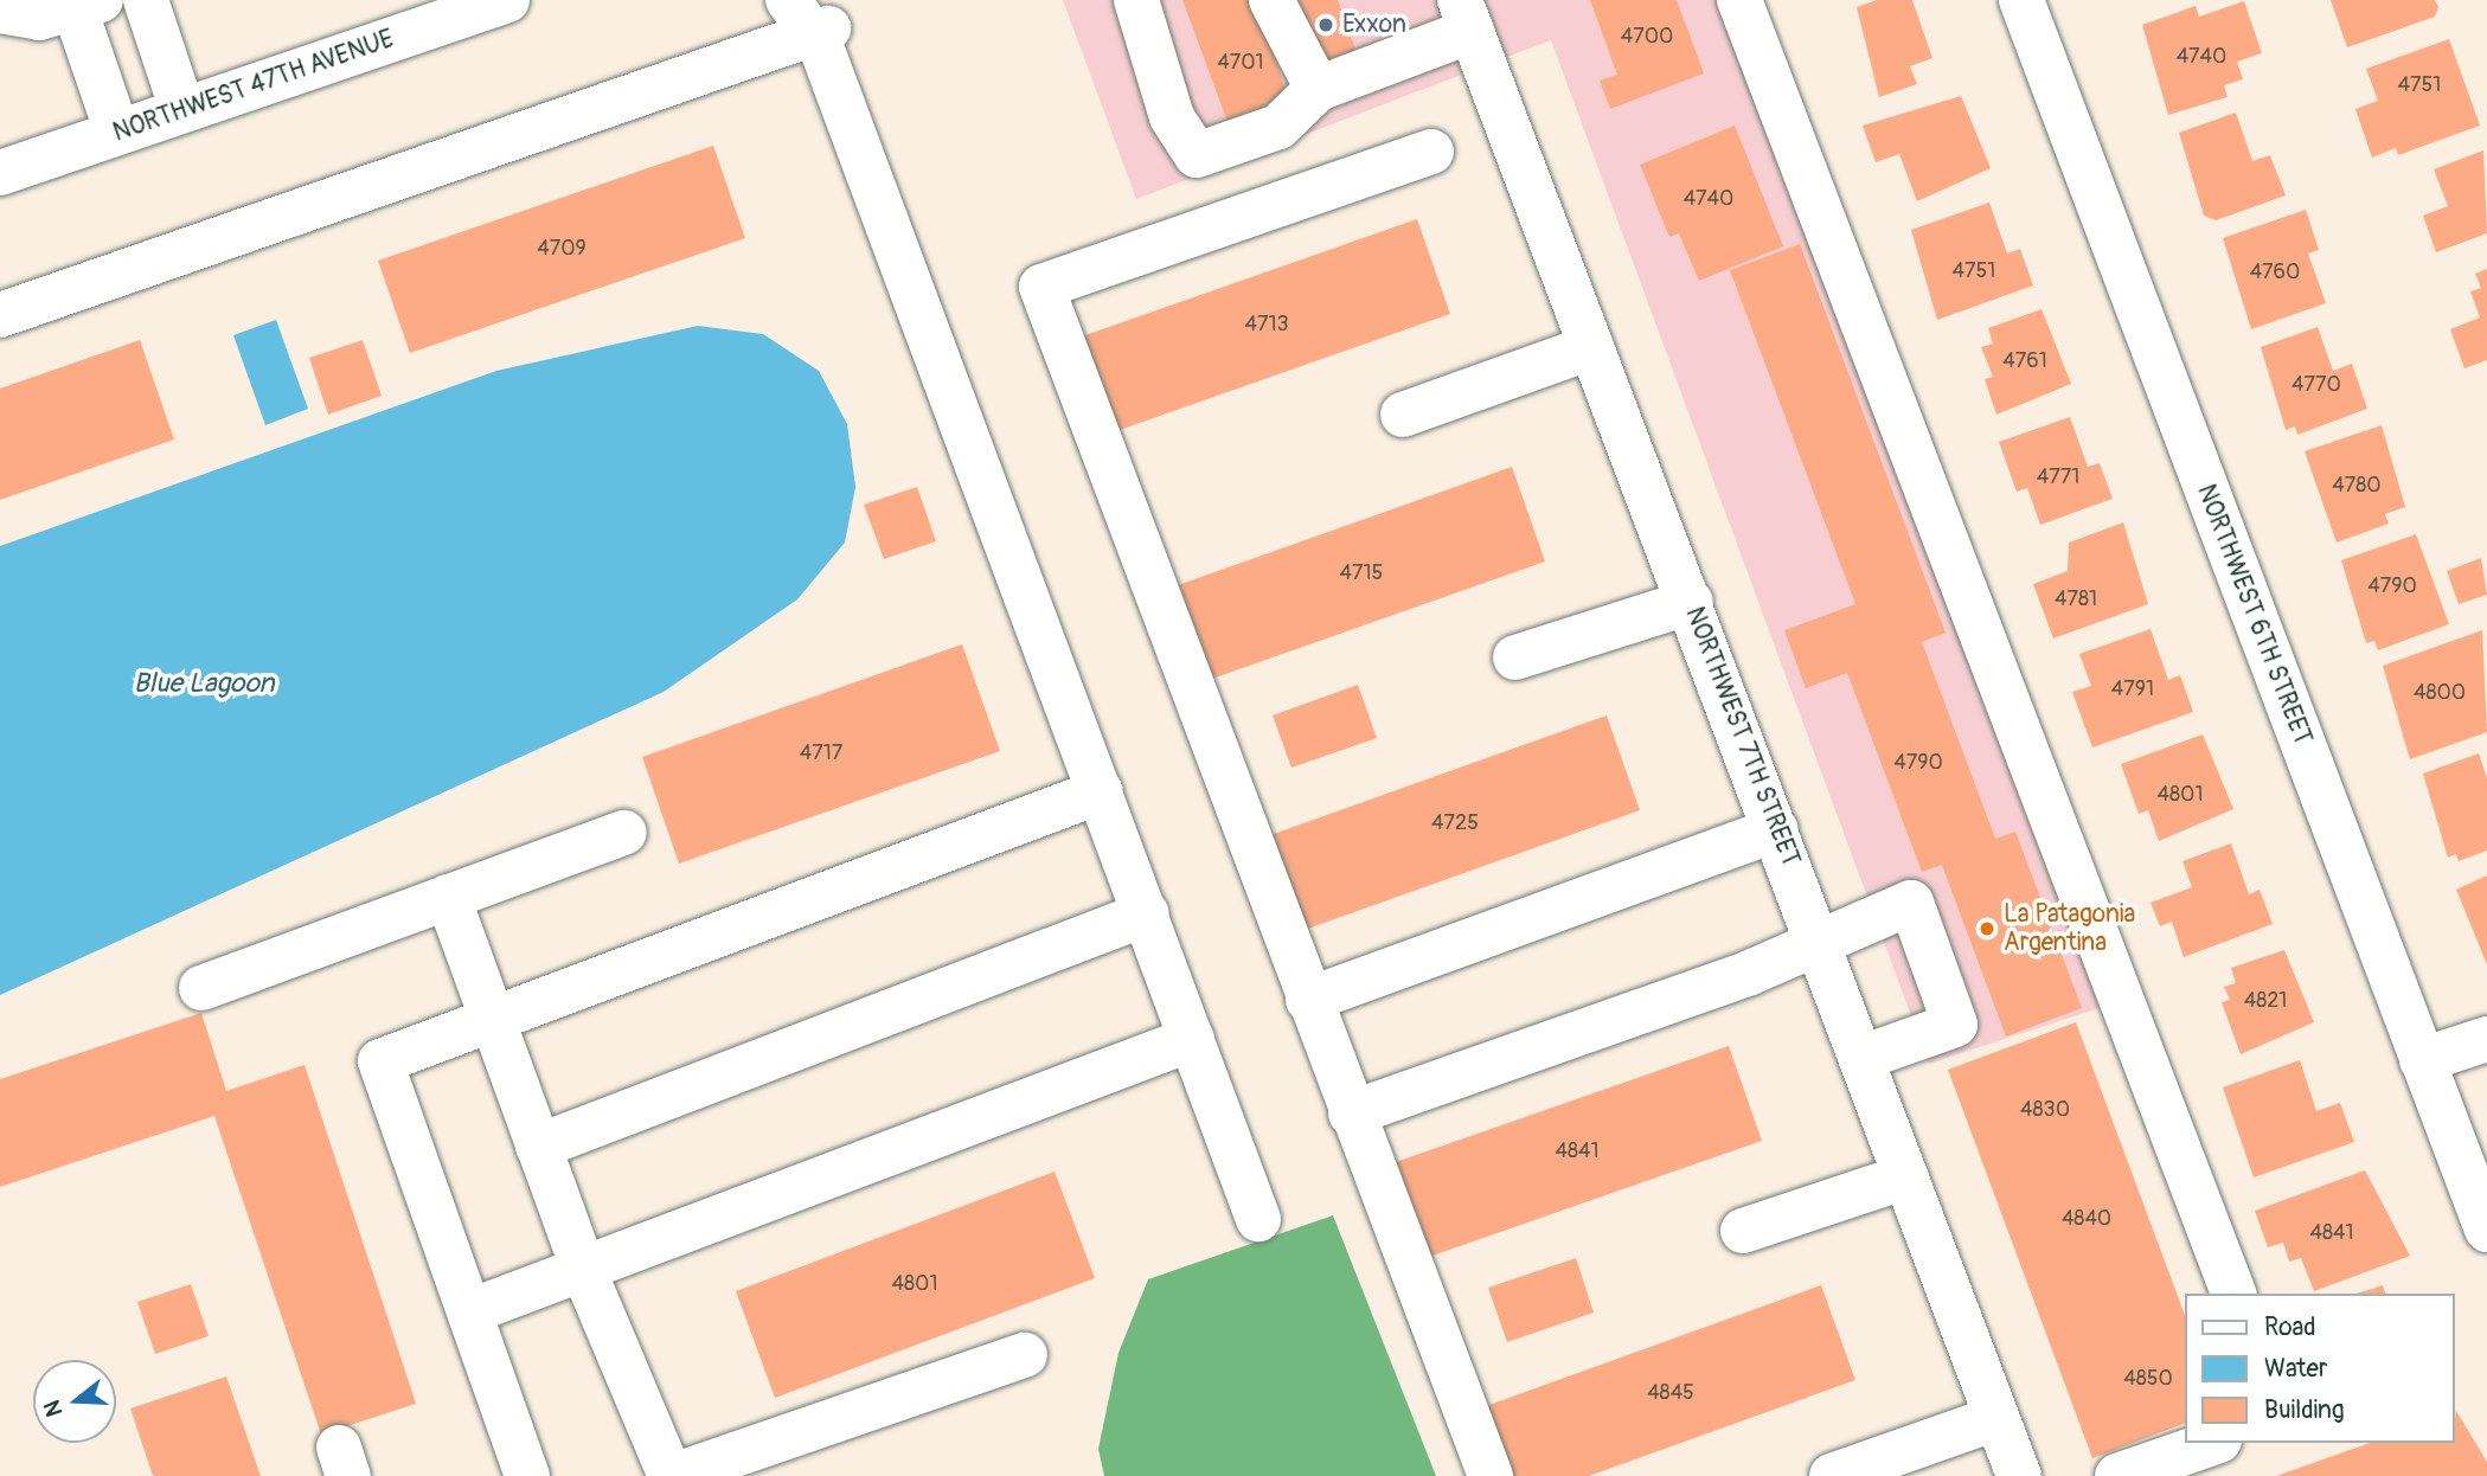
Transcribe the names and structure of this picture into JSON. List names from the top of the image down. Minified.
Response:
{"streets":{"street":["NORTHWEST 47TH AVENUE","NORTHWEST 6TH STREET","NORTHWEST 7TH STREET"]},"water":["Blue Lagoon"],"places":["Exxon","La Patagonia Argentina"],"house_numbers":["4700","4740","4701","4751","4740","4709","4751","4760","4713","4761","4770","4771","4780","4715","4790","4781","4791","4800","4717","4790","4801","4725","4821","4830","4841","4840","4841","4801","4850","4845"],"legend":["Road","Water","Building"],"north":"left"}
